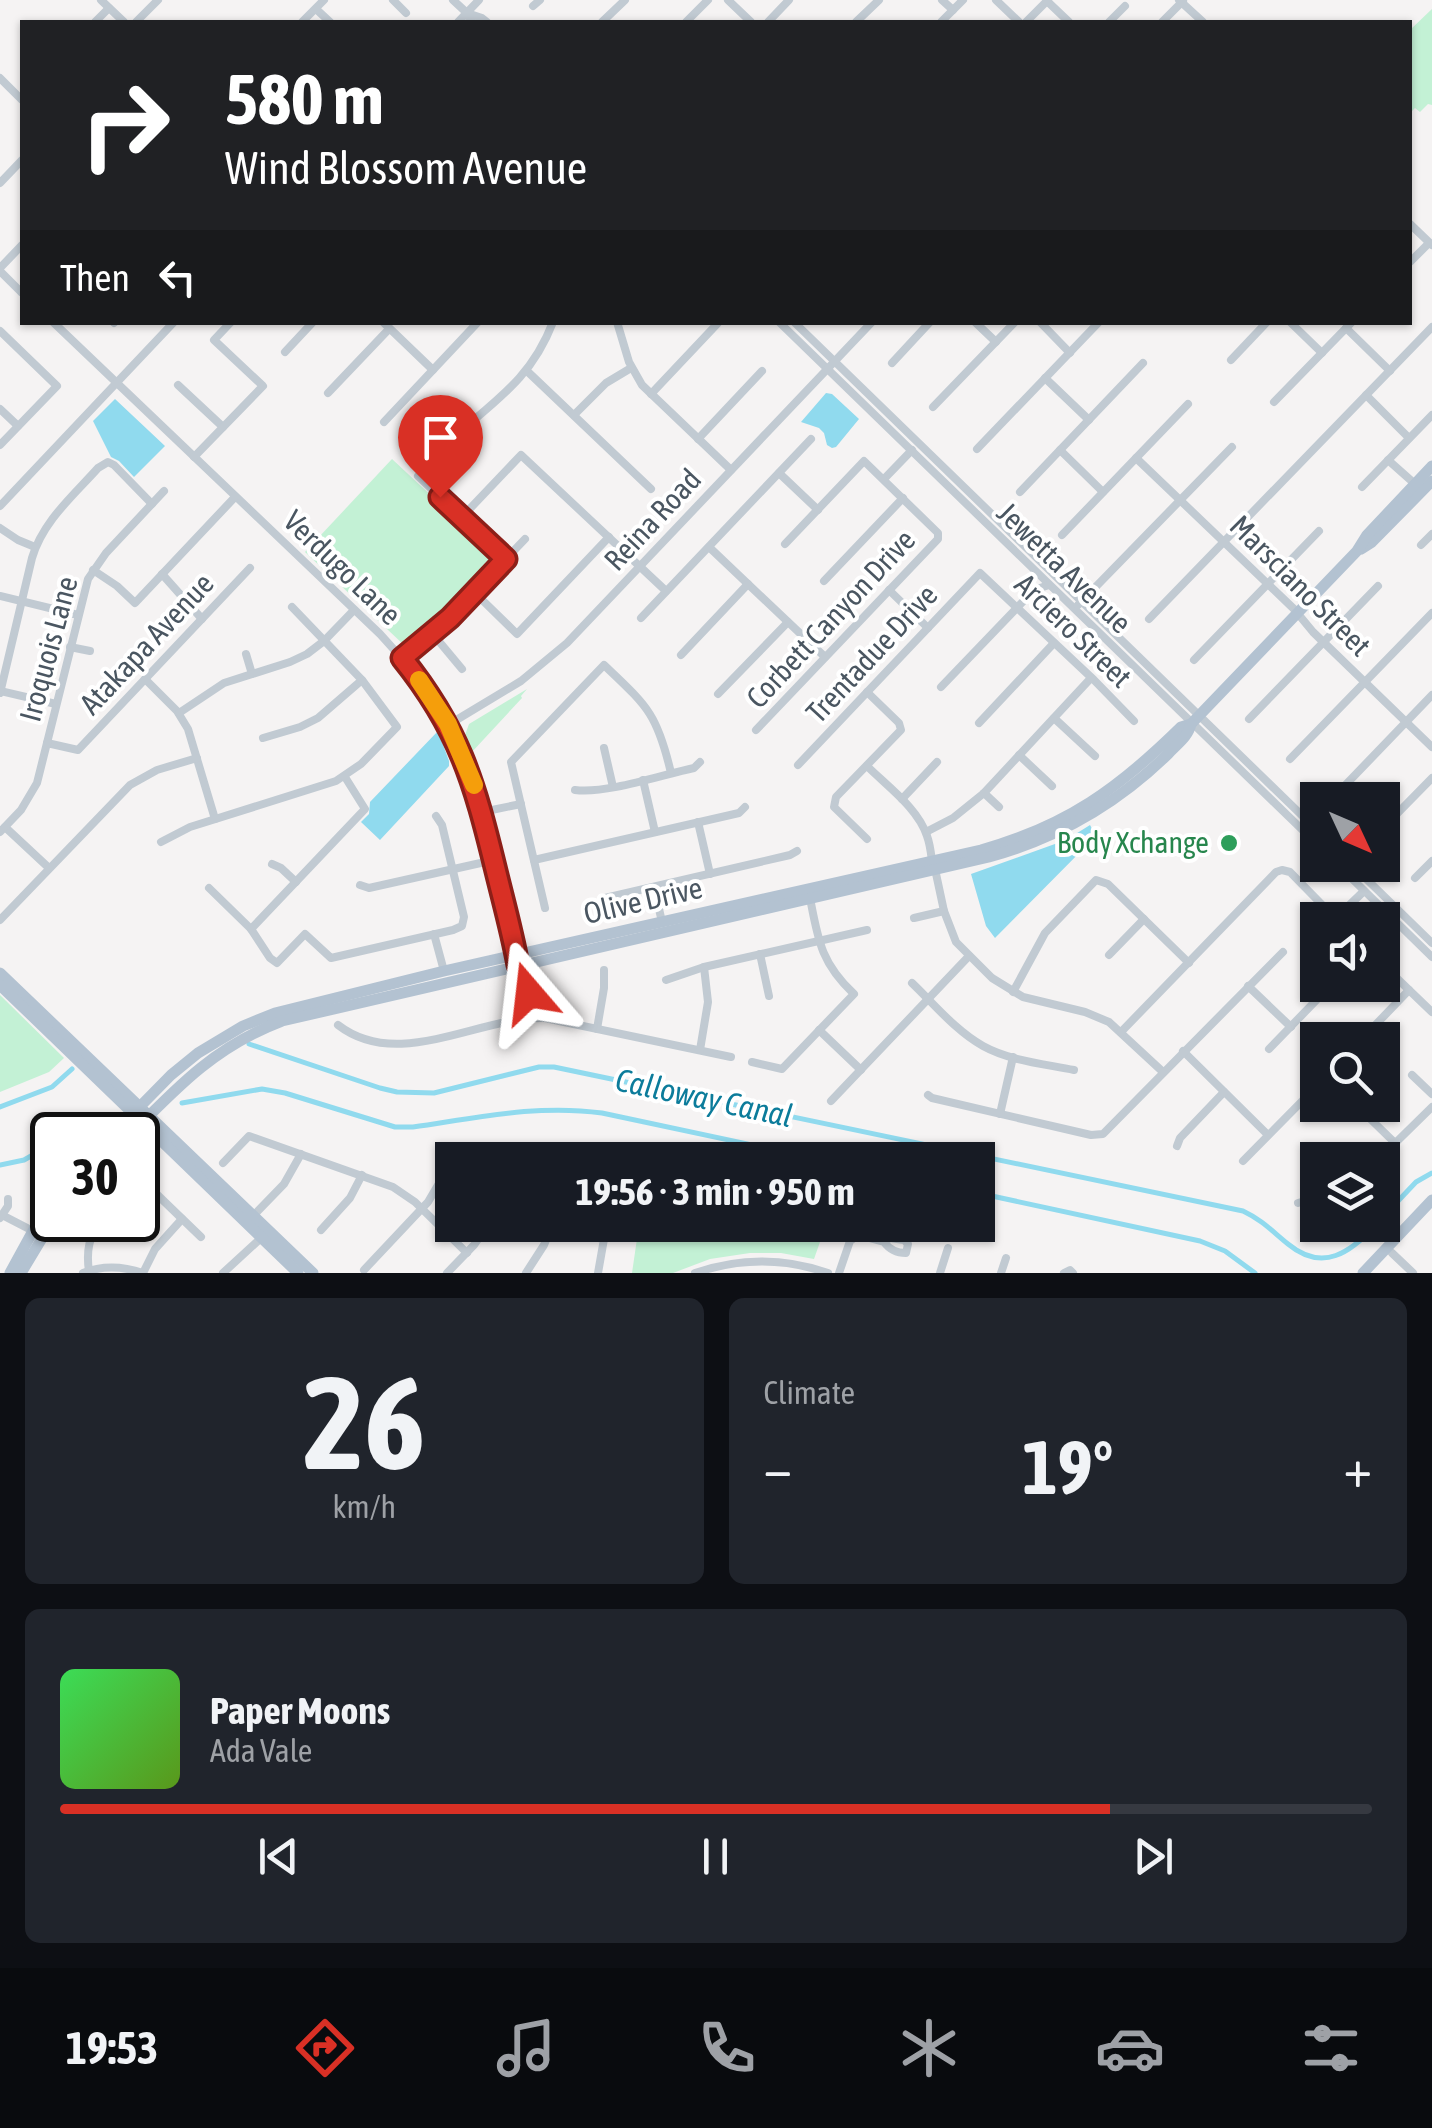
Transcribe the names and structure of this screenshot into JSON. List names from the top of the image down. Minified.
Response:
{"streets":{"main road":["Olive Drive"],"street":["Reina Road","Verdugo Lane","Jewetta Avenue","Marsciano Street","Corbett Canyon Drive","Arciero Street","Atakapa Avenue","Iroquois Lane","Trentadue Drive"]},"crossings":[["Reina Road","Verdugo Lane"],["Reina Road","Jewetta Avenue"],["Verdugo Lane","Olive Drive"],["Jewetta Avenue","Olive Drive"],["Marsciano Street","Olive Drive"],["Arciero Street","Trentadue Drive"],["Atakapa Avenue","Iroquois Lane"]],"water":["Calloway Canal"],"places":["Body Xchange"],"north":"bottom right","page":{"turn":["580 m","Wind Blossom Avenue"],"then":"Then","limit":"30","trip":"19:56 · 3 min · 950 m","tile":[["26","km/h"],"Climate"],"heat":["−","19°","+"],"song":["Paper Moons","Ada Vale"],"tabs":"19:53"}}
